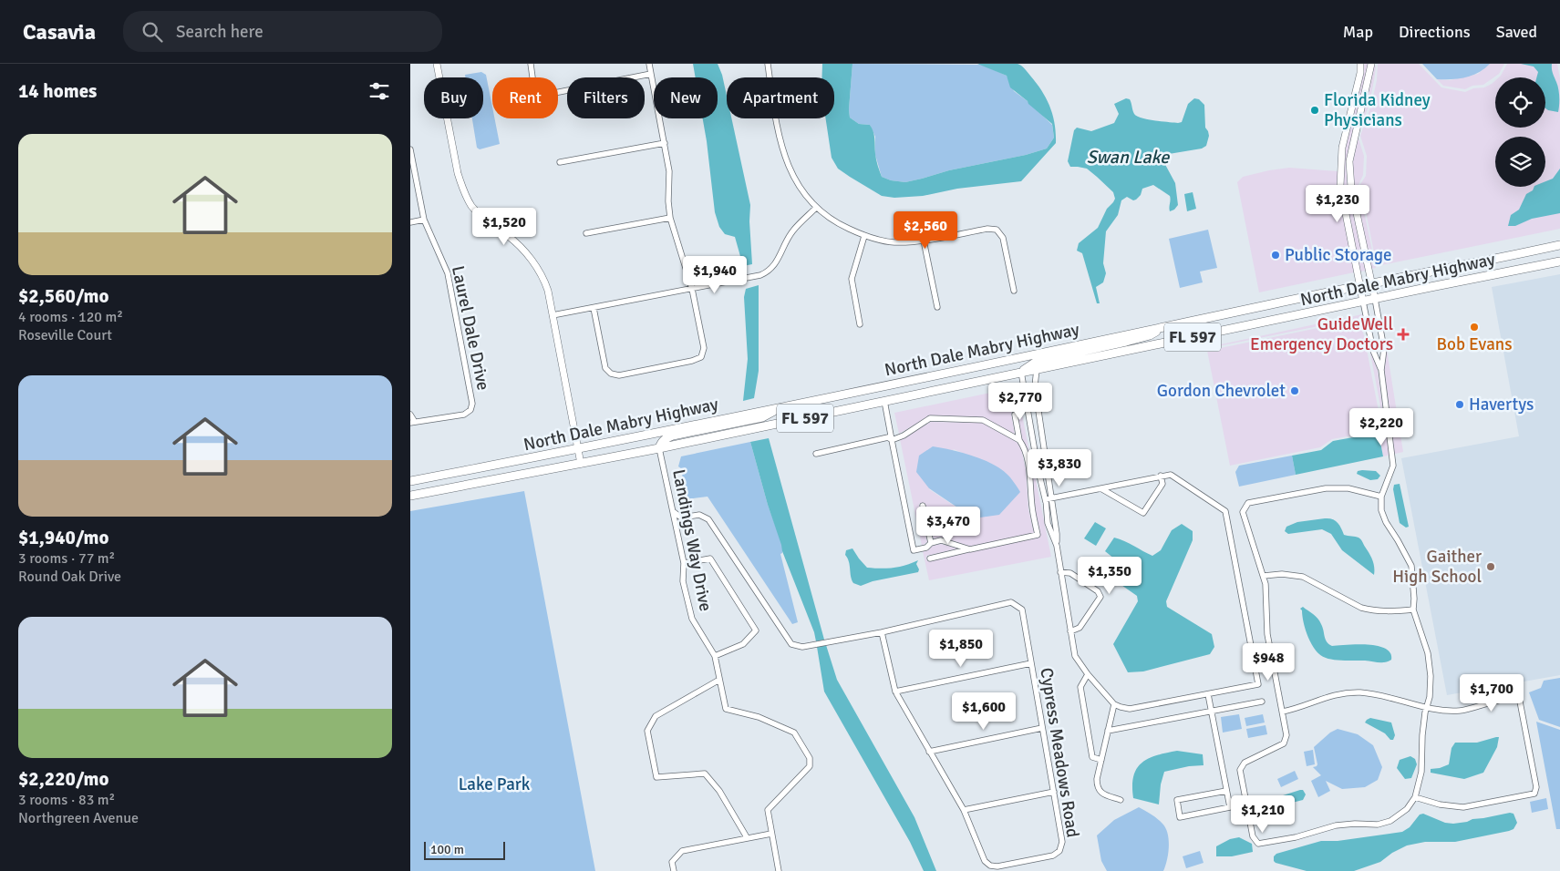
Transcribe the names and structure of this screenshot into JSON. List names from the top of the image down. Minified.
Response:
{"streets":{"main road":["North Dale Mabry Highway","FL 597"],"street":["Laurel Dale Drive","Landings Way Drive","Cypress Meadows Road"]},"crossings":[["North Dale Mabry Highway","Landings Way Drive"],["Landings Way Drive","Cypress Meadows Road"]],"water":["Swan Lake"],"parks":["Lake Park"],"places":{"other":["Florida Kidney Physicians","Public Storage","Bob Evans","Gordon Chevrolet","Havertys","Gaither High School"],"health":["GuideWell Emergency Doctors"]},"scale_bar":"100 m","page":{"header":"Casavia","search":"Search here","nav":["Map","Directions","Saved"],"heading":"14 homes","chip":["Buy","Rent","Filters","New","Apartment"],"list":[{"name":"$2,560/mo","note":"4 rooms · 120 m² · Roseville Court"},{"name":"$1,940/mo","note":"3 rooms · 77 m² · Round Oak Drive"},{"name":"$2,220/mo","note":"3 rooms · 83 m² · Northgreen Avenue"}],"price":["$1,230","$1,520","$2,560","$1,940","$2,770","$2,220","$3,830","$3,470","$1,350","$1,850","$948","$1,700","$1,600","$1,210"],"scale":"100 m"}}
